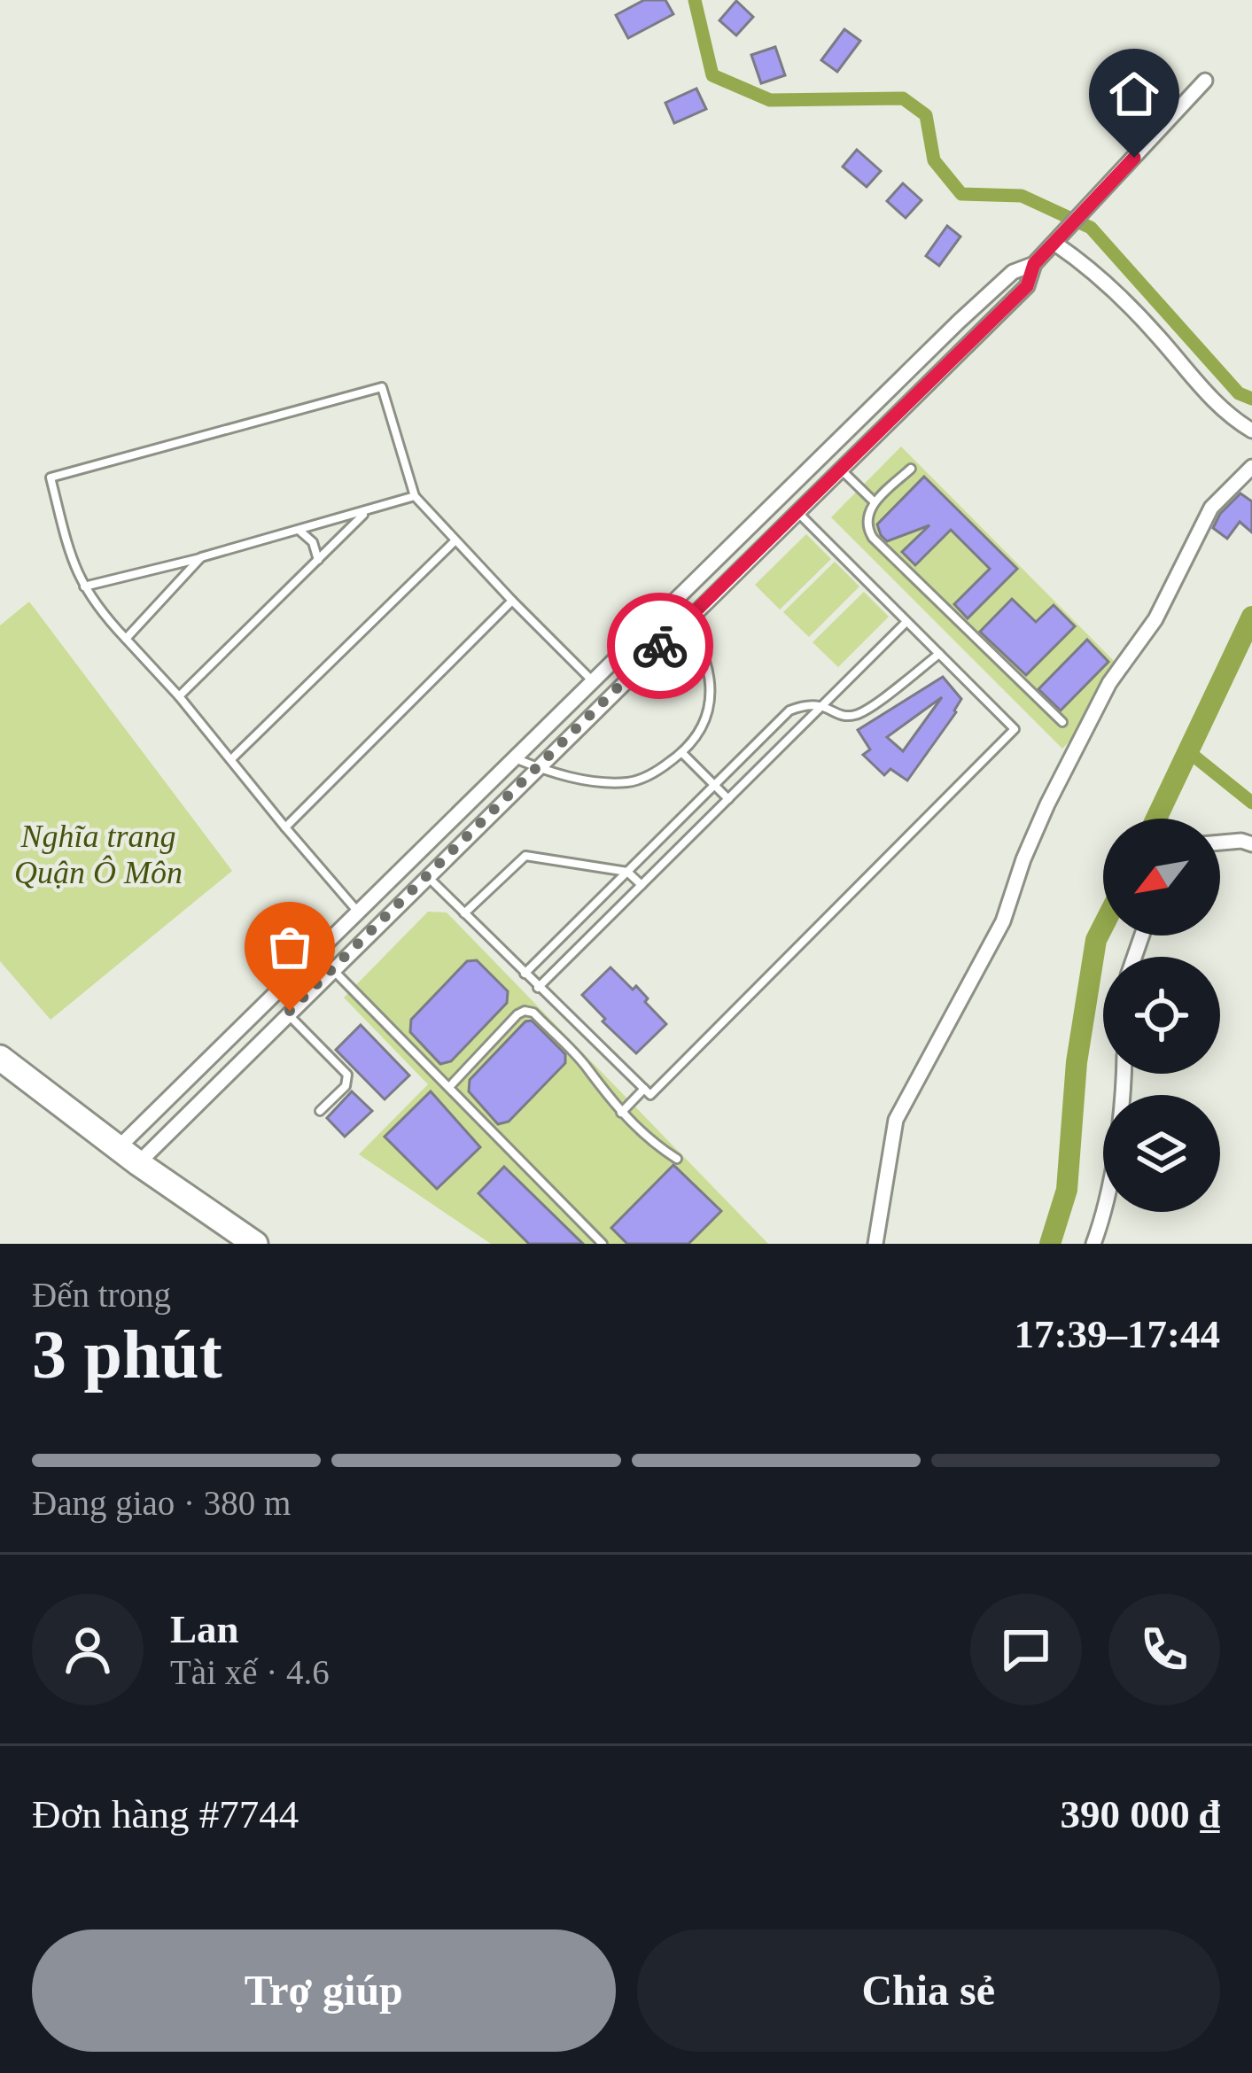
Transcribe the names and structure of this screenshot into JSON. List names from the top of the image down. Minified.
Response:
{"parks":["Nghĩa trang Quận Ô Môn"],"north":"bottom left","page":{"heading":["3 phút","Đến trong","17:39–17:44"],"panel":["Lan","Tài xế · 4.6","Đơn hàng #7744","390 000 ₫"],"bar":"Đang giao · 380 m","buttons":["Trợ giúp","Chia sẻ"]}}
